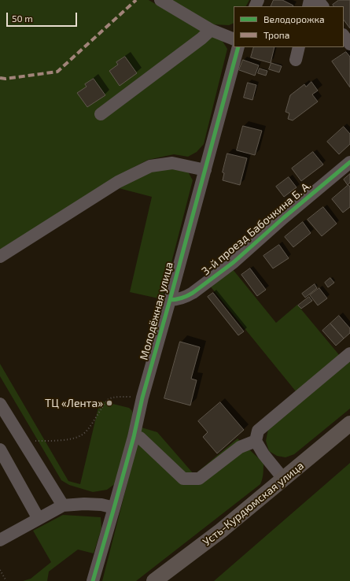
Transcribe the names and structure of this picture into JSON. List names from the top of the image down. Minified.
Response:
{"streets":{"main road":["Усть-Курдюмская улица"],"street":["3-й проезд Бабочкина Б. А.","Молодёжная улица"]},"crossings":[["3-й проезд Бабочкина Б. А.","Молодёжная улица"]],"places":["ТЦ «Лента»"],"legend":["Велодорожка","Тропа"],"scale_bar":"50 m"}
